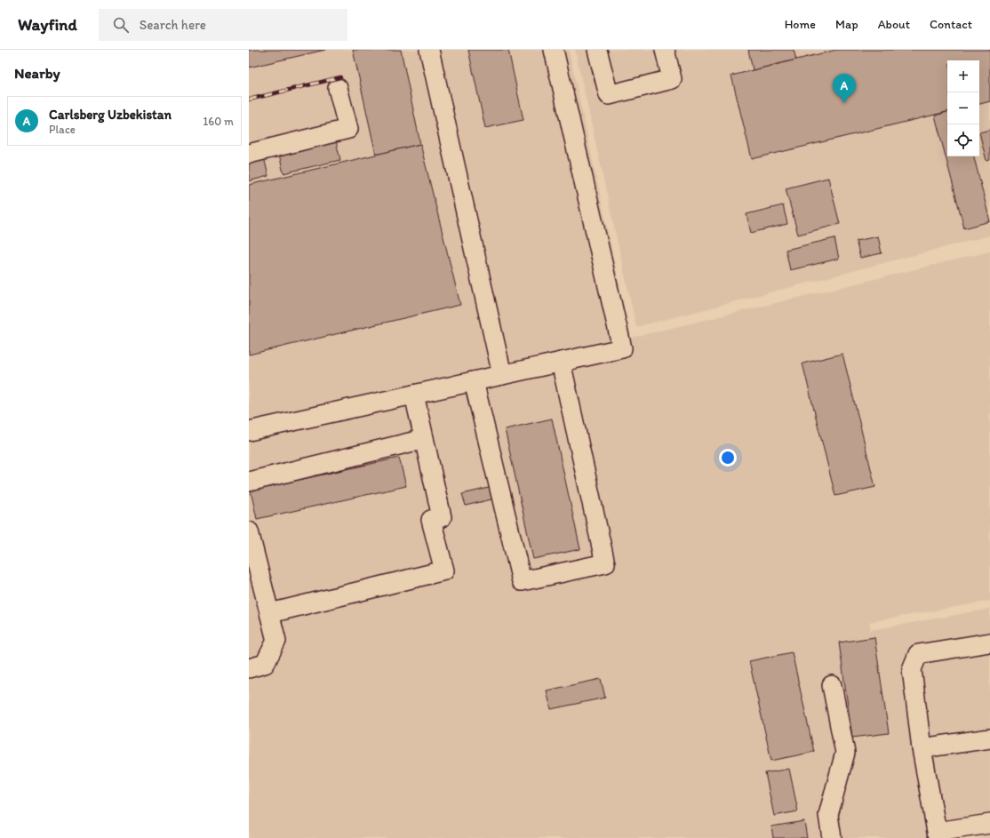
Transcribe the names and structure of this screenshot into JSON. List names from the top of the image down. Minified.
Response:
{"page":{"header":"Wayfind","search":"Search here","nav":["Home","Map","About","Contact"],"heading":"Nearby","map_buttons":["+","−"],"pins":"A","list":[{"mark":"A","name":"Carlsberg Uzbekistan","note":"Place","value":"160 m"}]}}
